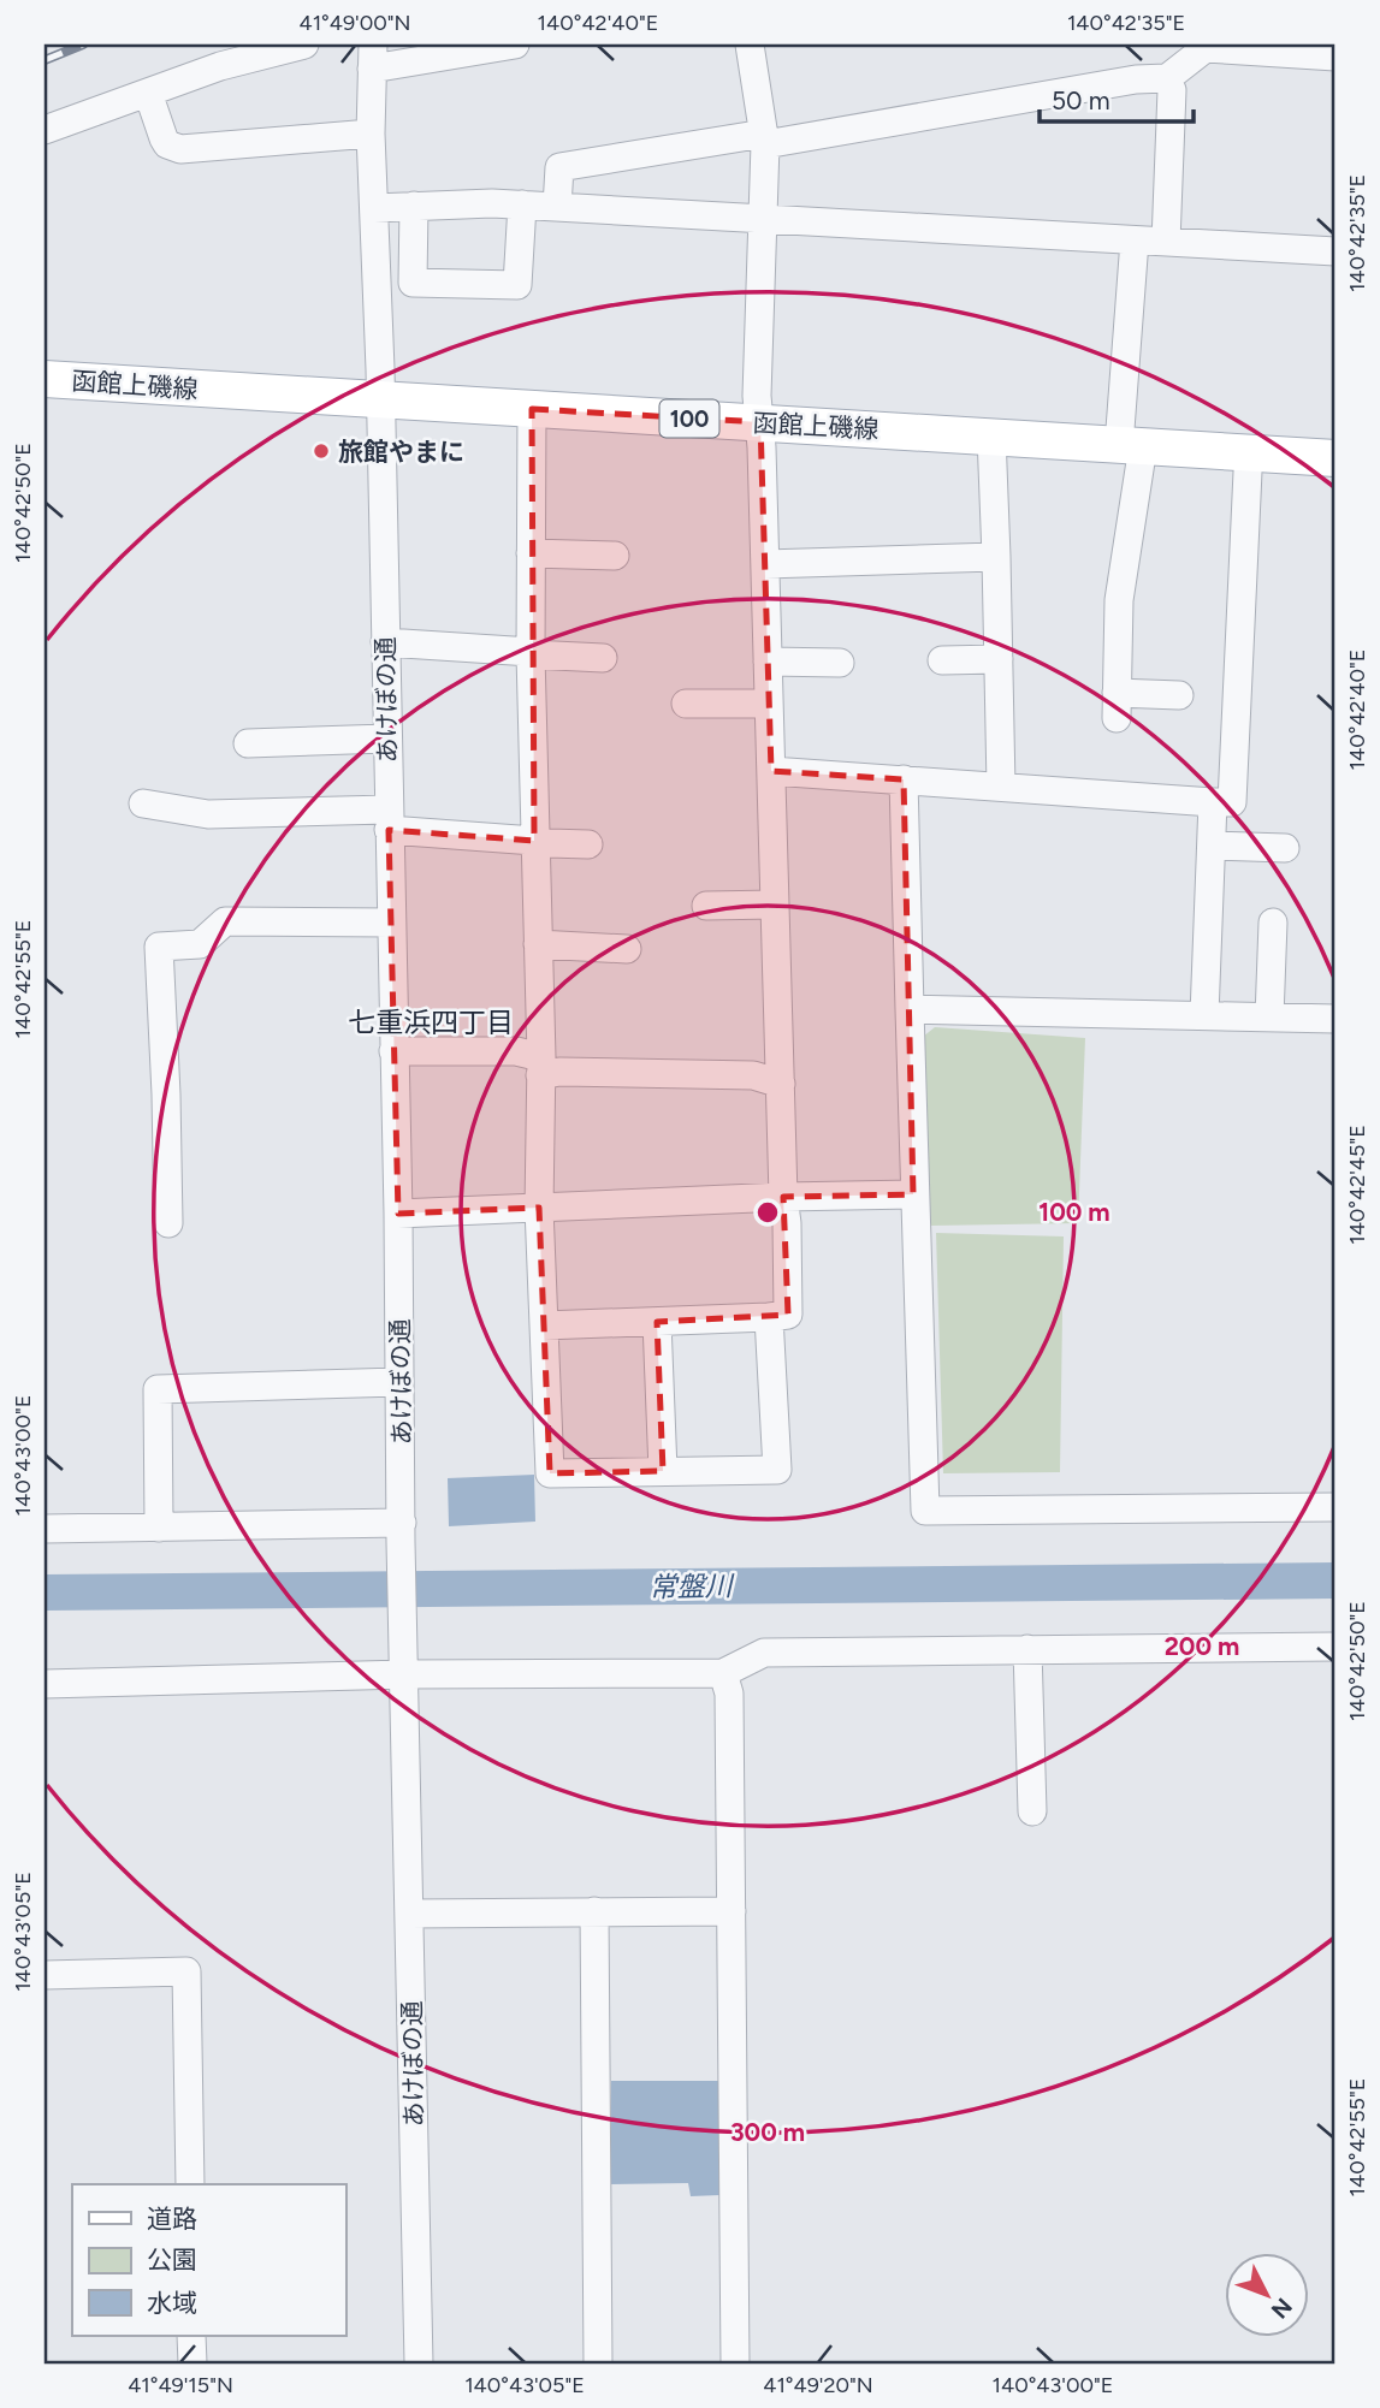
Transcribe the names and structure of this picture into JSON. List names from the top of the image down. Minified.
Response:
{"streets":{"main road":["函館上磯線","100"],"street":["あけぼの通"]},"crossings":[["函館上磯線","あけぼの通"]],"districts":["七重浜四丁目"],"water":["常盤川"],"places":["旅館やまに"],"legend":["道路","公園","水域"],"scale_bar":"50 m","north":"bottom right","coordinates":["41°49'00\"N","140°42'40\"E","140°42'35\"E","140°42'50\"E","140°42'55\"E","140°42'45\"E","140°43'00\"E","140°43'05\"E","41°49'15\"N","41°49'20\"N"],"rings":["100 m","200 m","300 m"]}
